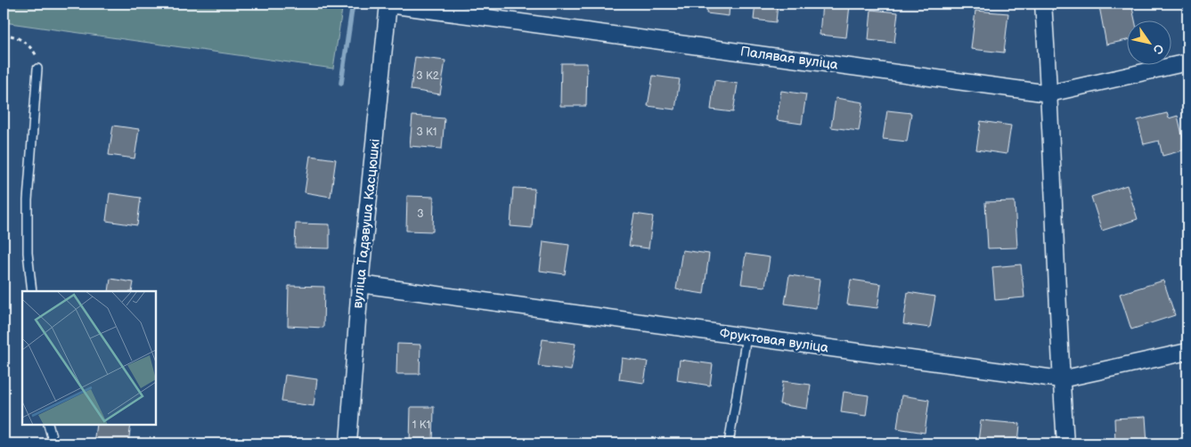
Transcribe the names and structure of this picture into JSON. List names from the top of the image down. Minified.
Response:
{"streets":{"street":["Палявая вуліца","вуліца Тадэвуша Касцюшкі","Фруктовая вуліца"]},"crossings":[["Палявая вуліца","вуліца Тадэвуша Касцюшкі"],["вуліца Тадэвуша Касцюшкі","Фруктовая вуліца"]],"house_numbers":["3 К2","3 К1","3","1 К1"],"north":"bottom right"}
